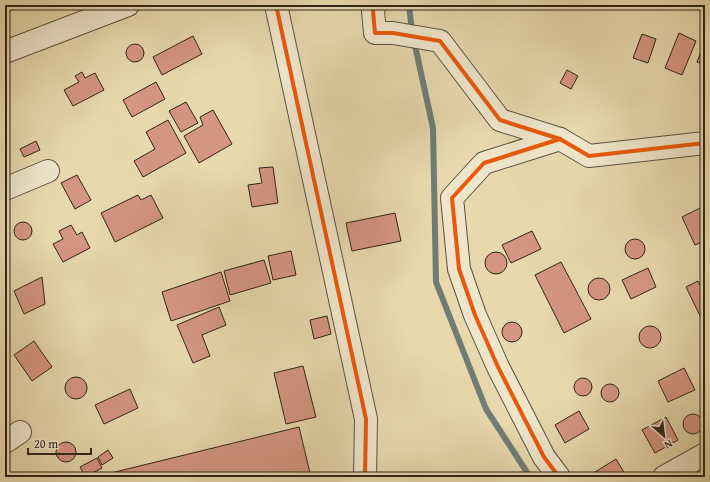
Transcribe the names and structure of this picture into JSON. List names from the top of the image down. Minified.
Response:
{"scale_bar":"20 m","north":"bottom right"}
